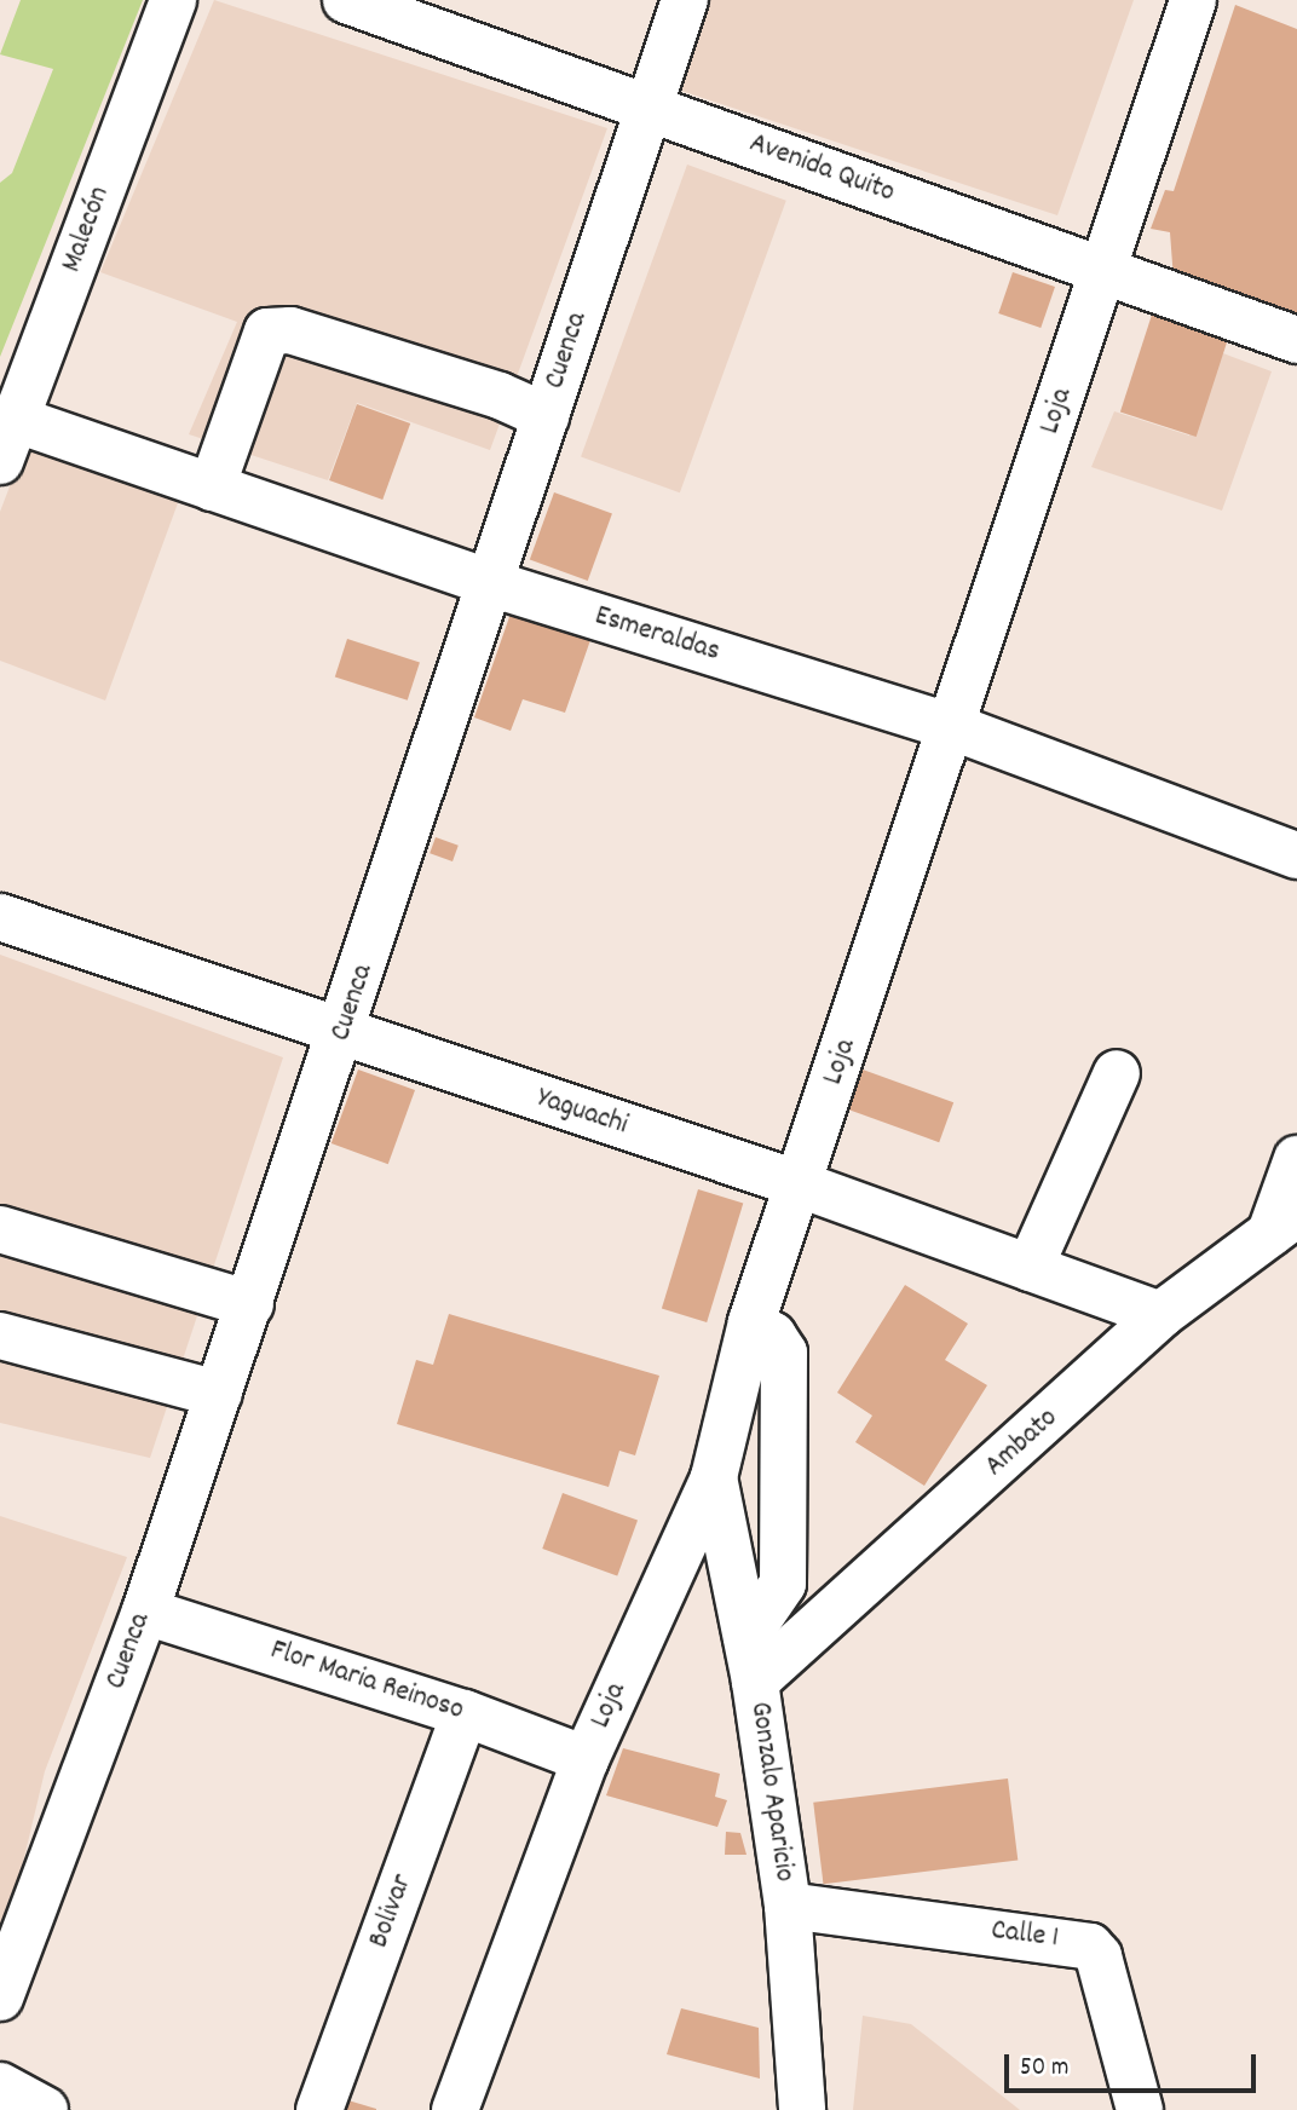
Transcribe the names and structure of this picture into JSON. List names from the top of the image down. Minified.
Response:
{"streets":{"street":["Avenida Quito","Malecón","Cuenca","Loja","Esmeraldas","Yaguachi","Ambato","Flor Maria Reinoso","Gonzalo Aparicio","Bolivar","Calle 1"]},"crossings":[["Avenida Quito","Cuenca"],["Avenida Quito","Loja"],["Malecón","Esmeraldas"],["Cuenca","Esmeraldas"],["Cuenca","Yaguachi"],["Cuenca","Flor Maria Reinoso"],["Loja","Esmeraldas"],["Loja","Yaguachi"],["Loja","Flor Maria Reinoso"],["Loja","Gonzalo Aparicio"],["Yaguachi","Ambato"],["Ambato","Gonzalo Aparicio"],["Flor Maria Reinoso","Bolivar"],["Gonzalo Aparicio","Calle 1"]],"scale_bar":"50 m"}
